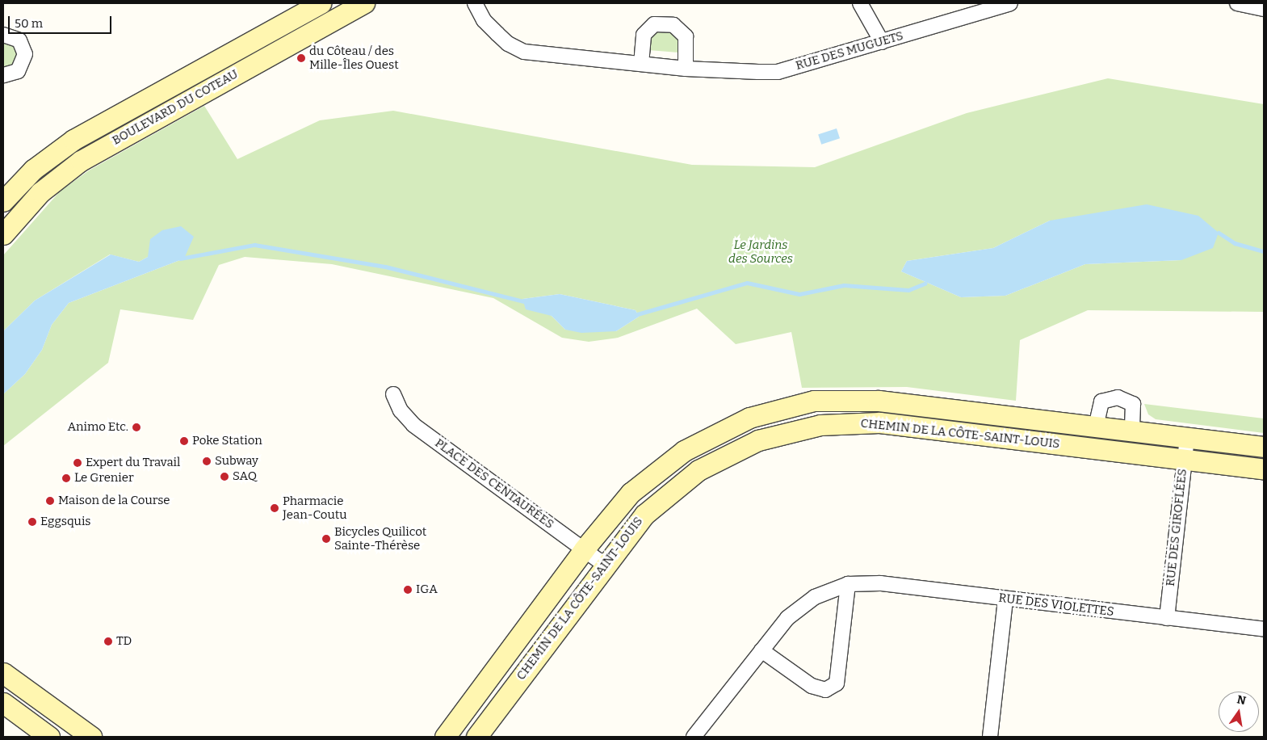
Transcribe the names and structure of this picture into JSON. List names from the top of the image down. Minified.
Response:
{"streets":{"street":["RUE DES MUGUETS","BOULEVARD DU COTEAU","CHEMIN DE LA CÔTE-SAINT-LOUIS","PLACE DES CENTAURÉES","RUE DES GIROFLÉES","RUE DES VIOLETTES"]},"crossings":[["CHEMIN DE LA CÔTE-SAINT-LOUIS","PLACE DES CENTAURÉES"],["CHEMIN DE LA CÔTE-SAINT-LOUIS","RUE DES GIROFLÉES"],["RUE DES GIROFLÉES","RUE DES VIOLETTES"]],"parks":["Le Jardins des Sources"],"places":["du Côteau / des Mille-Îles Ouest","Animo Etc.","Poke Station","Subway","Expert du Travail","SAQ","Le Grenier","Maison de la Course","Pharmacie Jean-Coutu","Eggsquis","Bicycles Quilicot Sainte-Thérèse","IGA","TD"],"scale_bar":"50 m","north":"top"}
